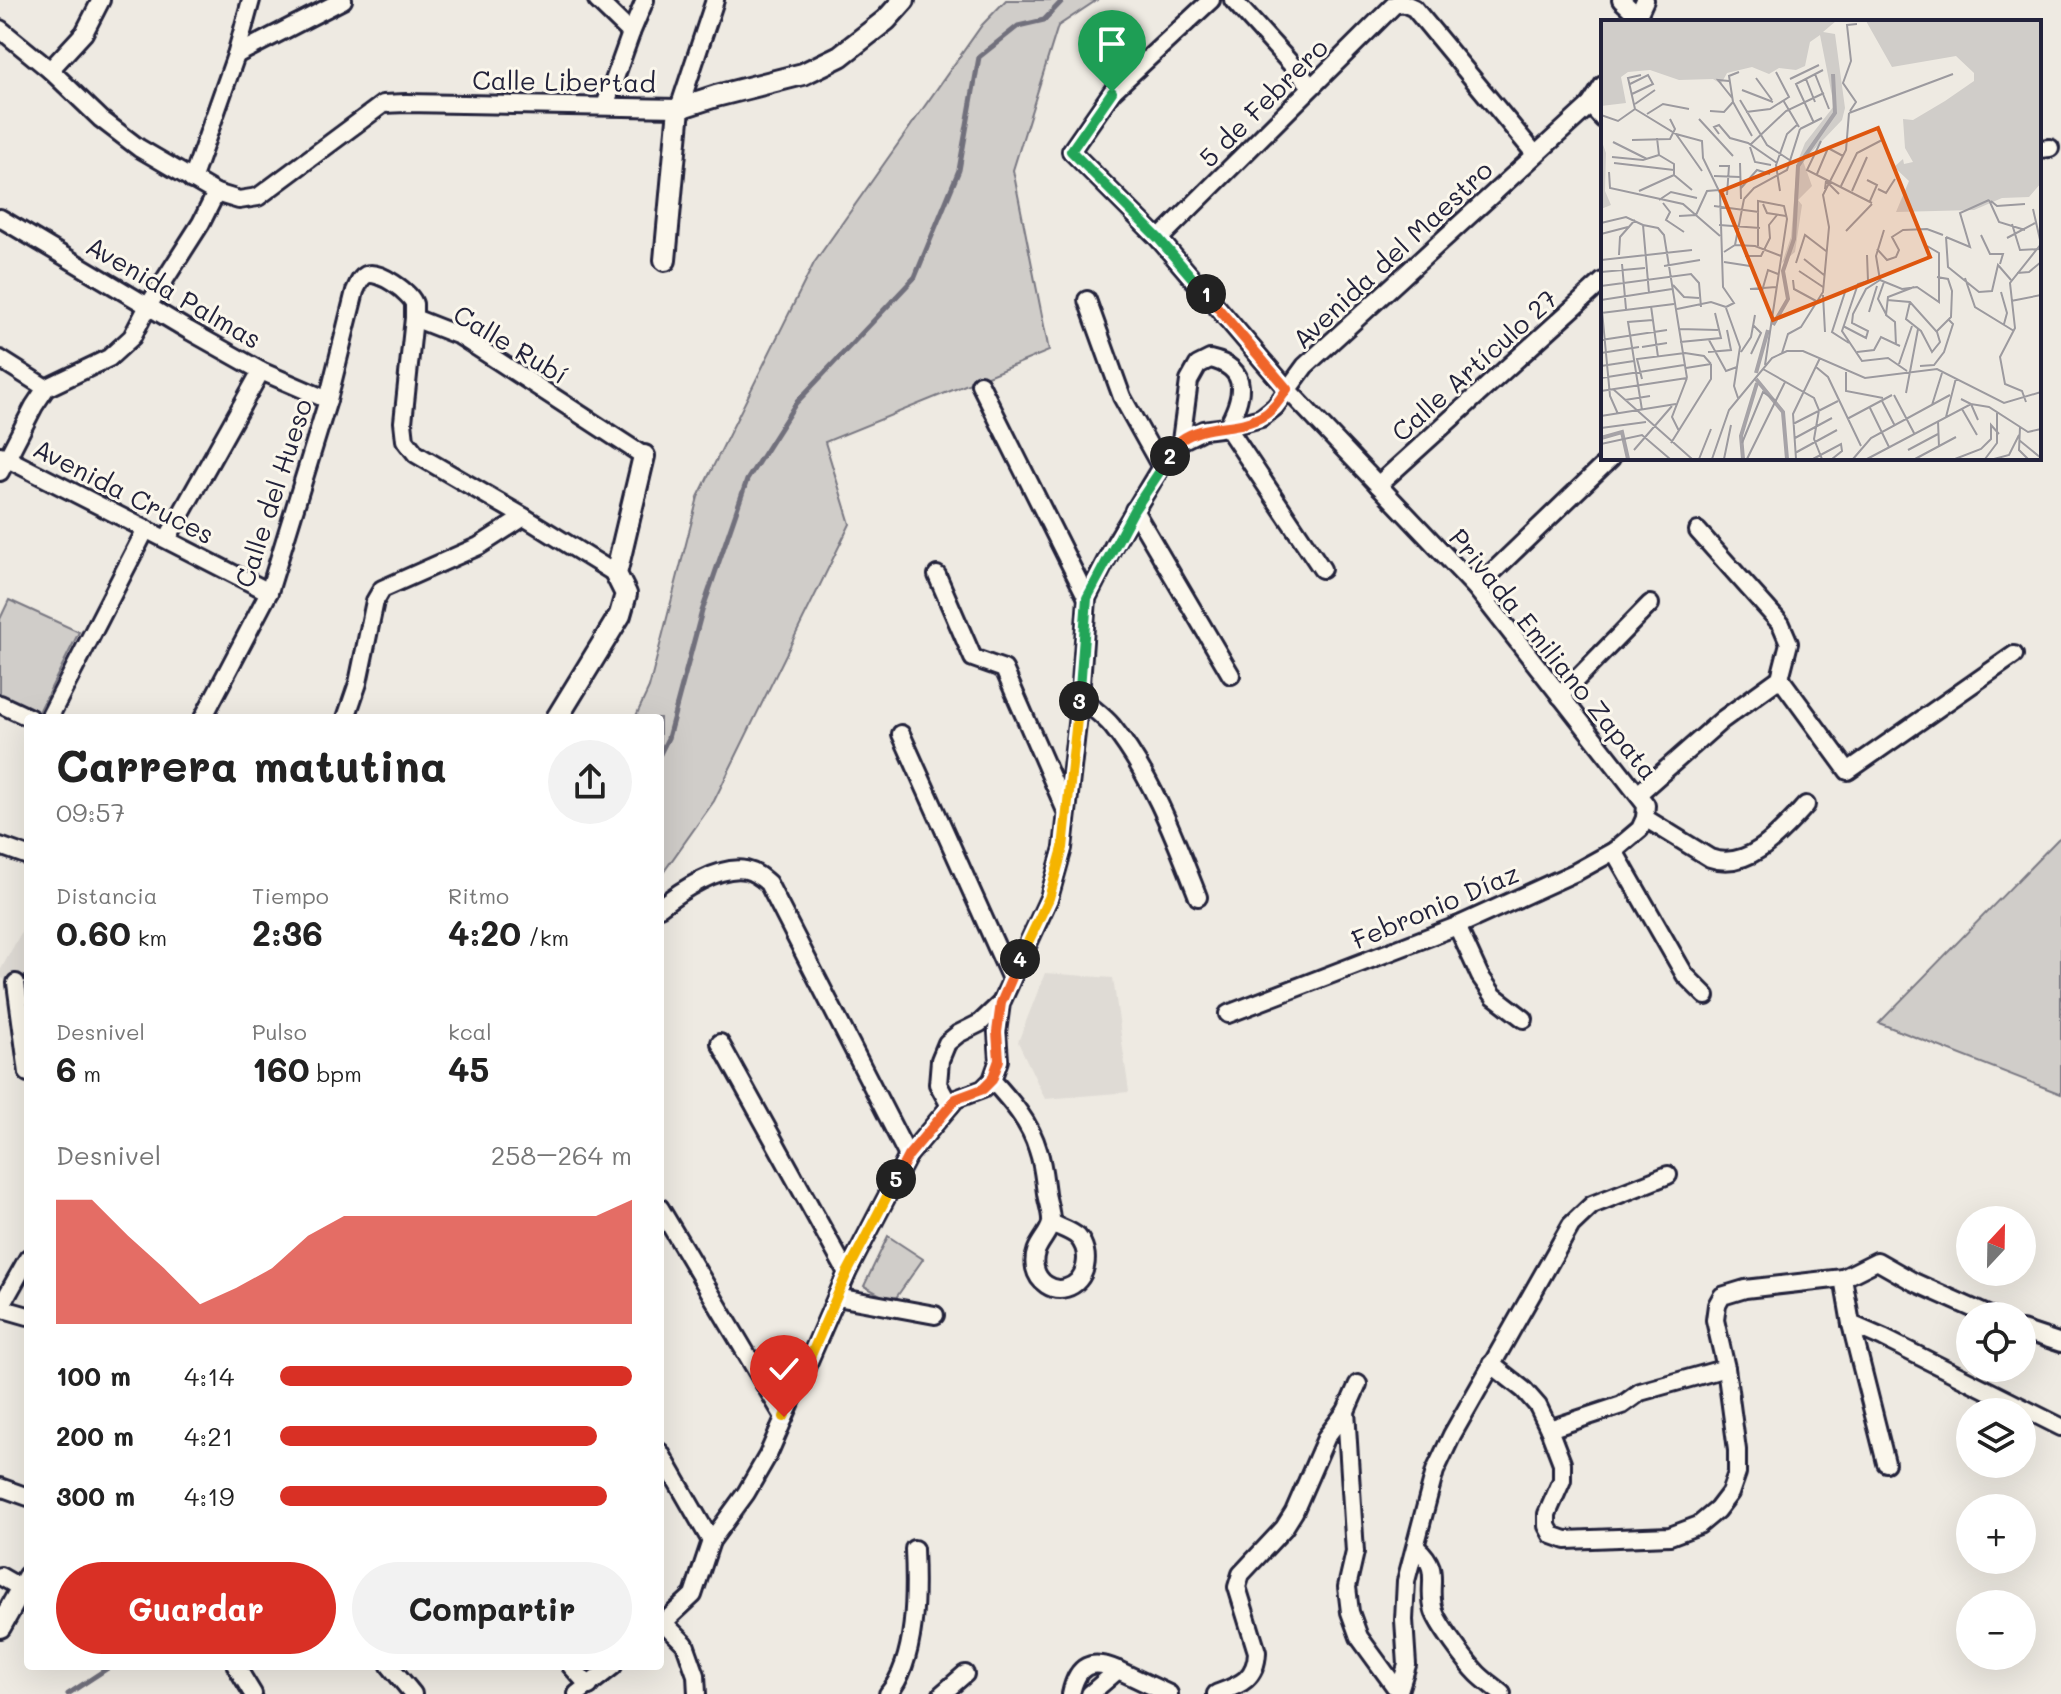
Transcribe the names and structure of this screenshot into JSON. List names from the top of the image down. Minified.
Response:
{"streets":{"street":["Calle Libertad","5 de Febrero","Avenida del Maestro","Avenida Palmas","Calle Rubí","Calle Artículo 27","Avenida Cruces","Calle del Hueso","Privada Emiliano Zapata","Febronio Díaz"]},"crossings":[["5 de Febrero","Avenida del Maestro"],["5 de Febrero","Privada Emiliano Zapata"],["Avenida del Maestro","Privada Emiliano Zapata"],["Avenida Palmas","Calle del Hueso"],["Calle Rubí","Calle del Hueso"],["Calle Artículo 27","Privada Emiliano Zapata"],["Avenida Cruces","Calle del Hueso"],["Privada Emiliano Zapata","Febronio Díaz"]],"north":"top","page":{"pins":["1","2","3","4","5"],"heading":["Carrera matutina","09:57"],"stats":[["Distancia","0.60 km"],["Tiempo","2:36"],["Ritmo","4:20 /km"],["Desnivel","6 m"],["Pulso","160 bpm"],["kcal","45"]],"chart":["Desnivel","258–264 m"],"map_buttons":["+","−"],"list":[{"name":"100 m","note":"4:14"},{"name":"200 m","note":"4:21"},{"name":"300 m","note":"4:19"}],"buttons":["Guardar","Compartir"]}}
